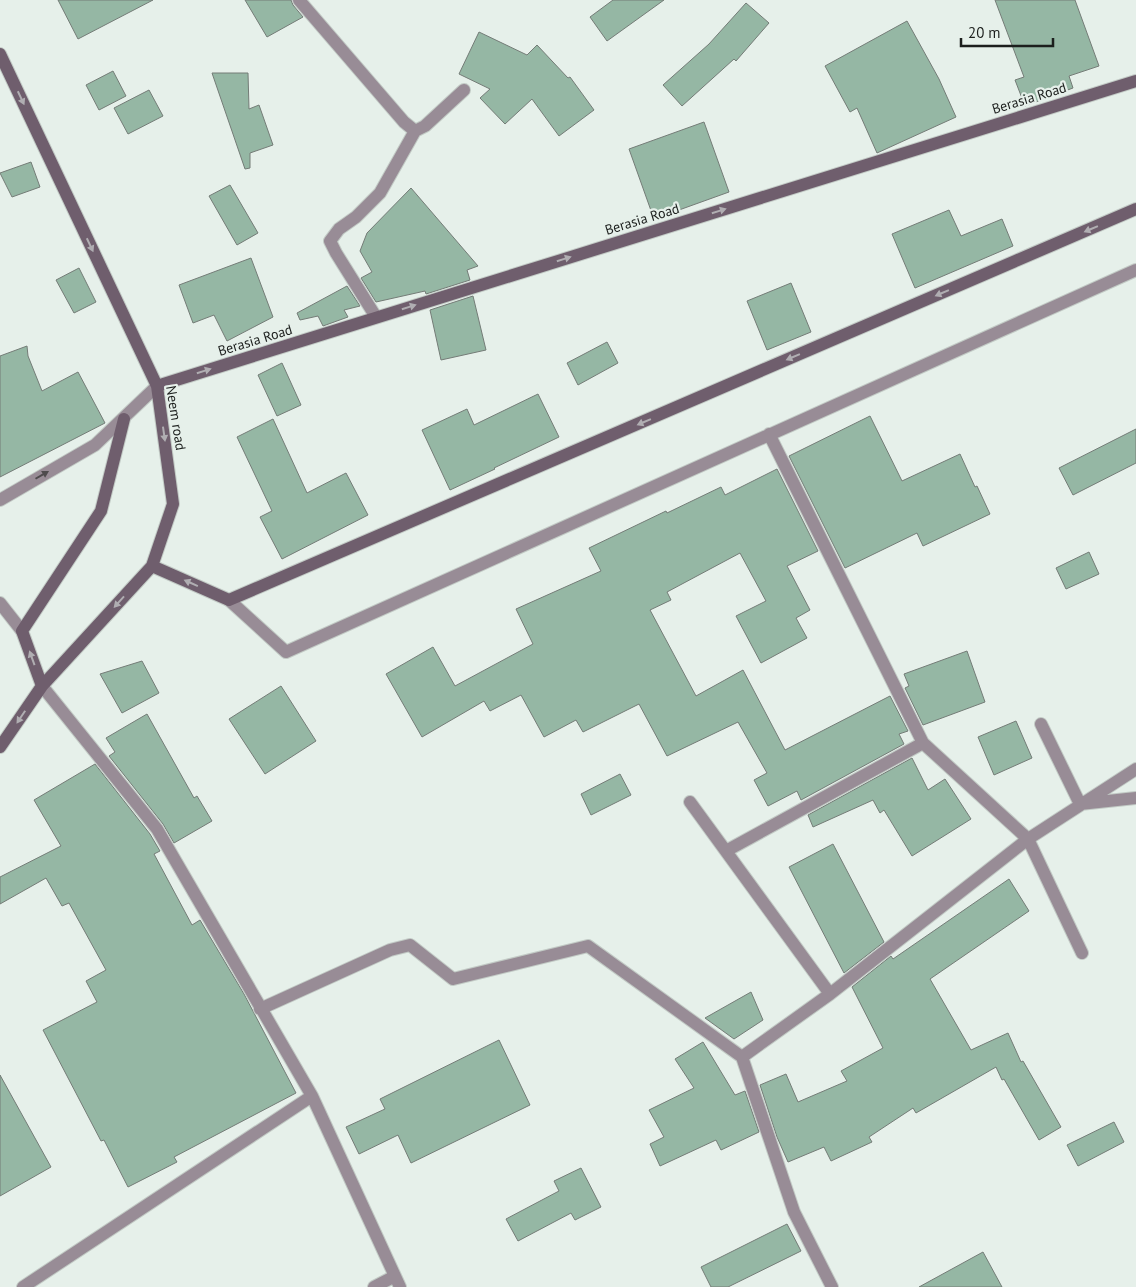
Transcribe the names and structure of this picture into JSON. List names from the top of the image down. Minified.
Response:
{"streets":{"street":["Berasia Road","Neem road"]},"crossings":[["Berasia Road","Neem road"]],"one_way":["Berasia Road","Neem road"],"scale_bar":"20 m"}
